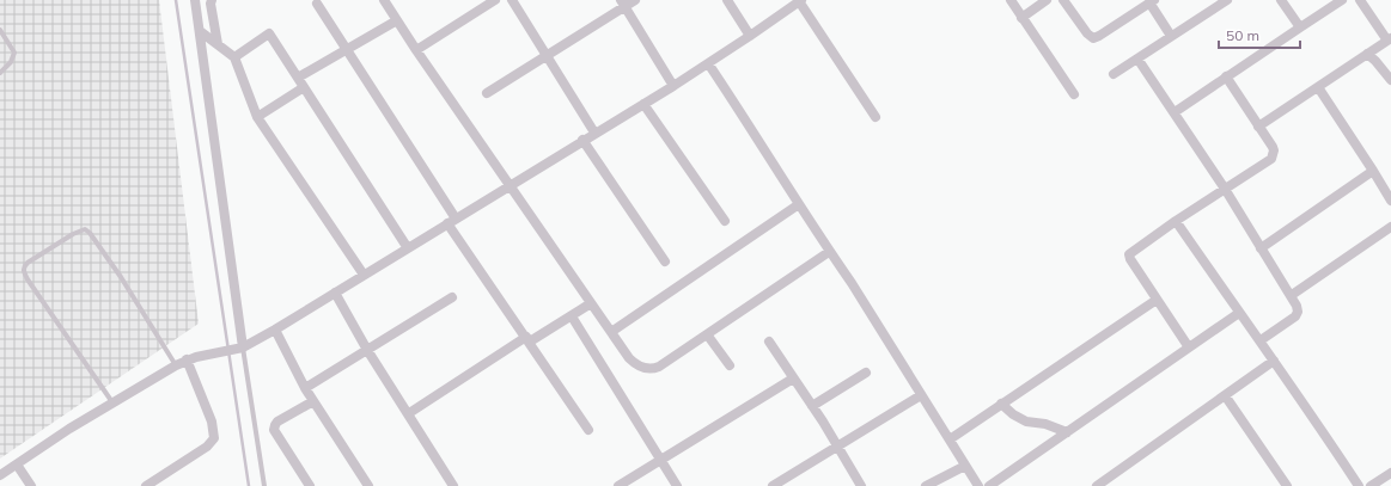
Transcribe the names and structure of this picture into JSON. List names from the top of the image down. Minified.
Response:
{"scale_bar":"50 m"}
